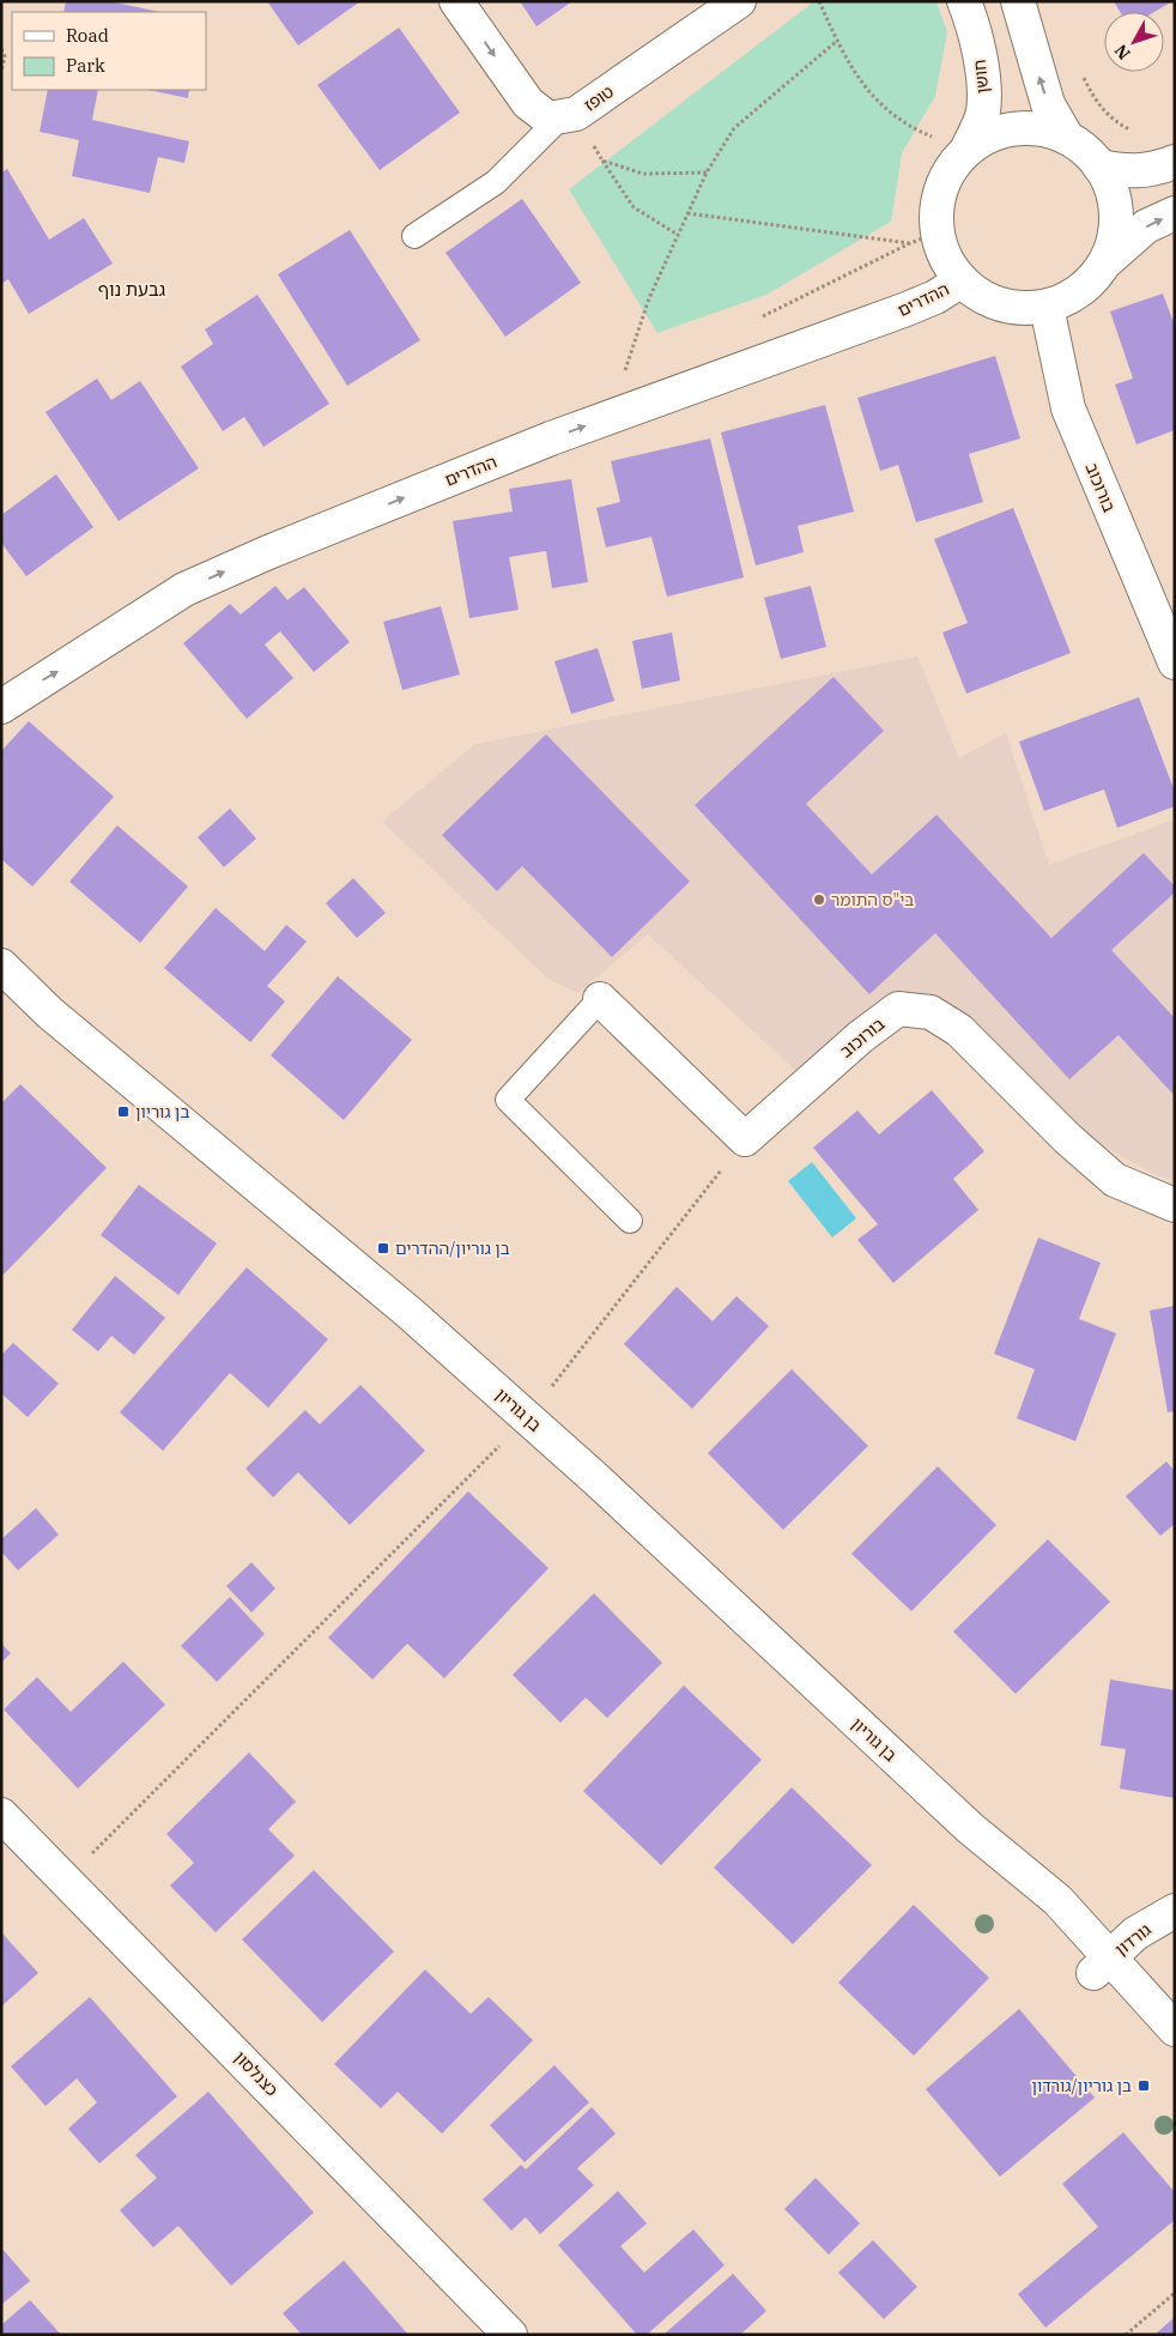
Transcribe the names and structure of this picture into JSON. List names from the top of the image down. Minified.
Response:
{"streets":{"street":["חושן","טופז","ההדרים","בורוכוב","בן גוריון","גורדון","כצנלסון"]},"crossings":[["חושן","ההדרים"],["חושן","בורוכוב"],["ההדרים","בורוכוב"],["בן גוריון","גורדון"]],"one_way":["ההדרים"],"districts":["גבעת נוף"],"places":{"other":["בי\"ס התומר"],"transit":["בן גוריון","בן גוריון/ההדרים","בן גוריון/גורדון"]},"legend":["Road","Park"],"north":"bottom left"}
